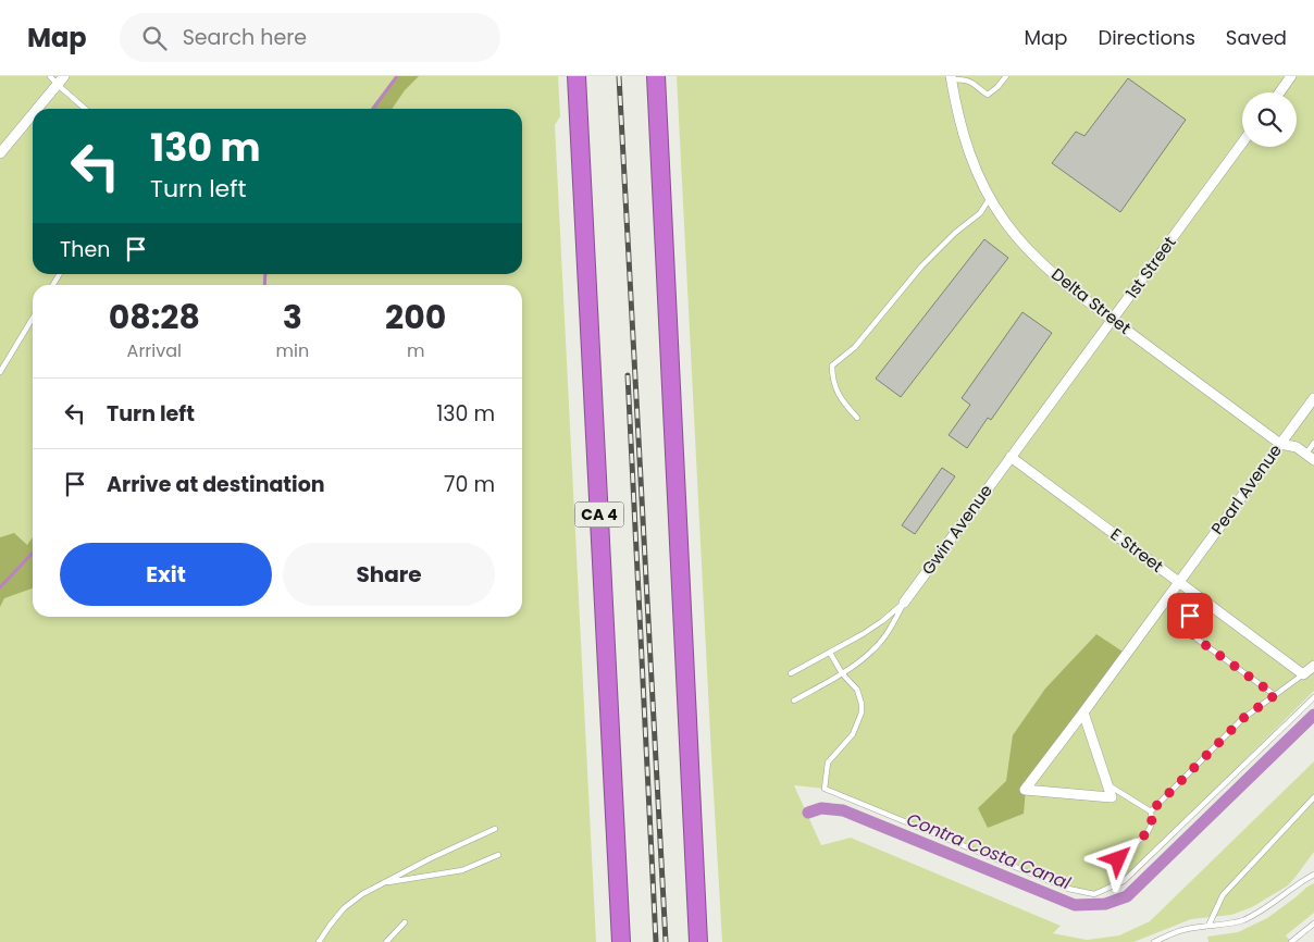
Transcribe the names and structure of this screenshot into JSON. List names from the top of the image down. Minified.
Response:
{"streets":{"highway":["CA 4"],"street":["1st Street","Delta Street","Pearl Avenue","Gwin Avenue","E Street"]},"crossings":[["1st Street","Delta Street"],["1st Street","Gwin Avenue"],["1st Street","E Street"],["Delta Street","Pearl Avenue"],["Pearl Avenue","E Street"],["Gwin Avenue","E Street"]],"water":["Contra Costa Canal"],"page":{"header":"Map","search":"Search here","nav":["Map","Directions","Saved"],"turn":["130 m","Turn left"],"then":"Then","eta":["08:28","Arrival","3","min","200","m"],"list":[{"name":"Turn left","value":"130 m"},{"name":"Arrive at destination","value":"70 m"}],"buttons":["Exit","Share"]}}
